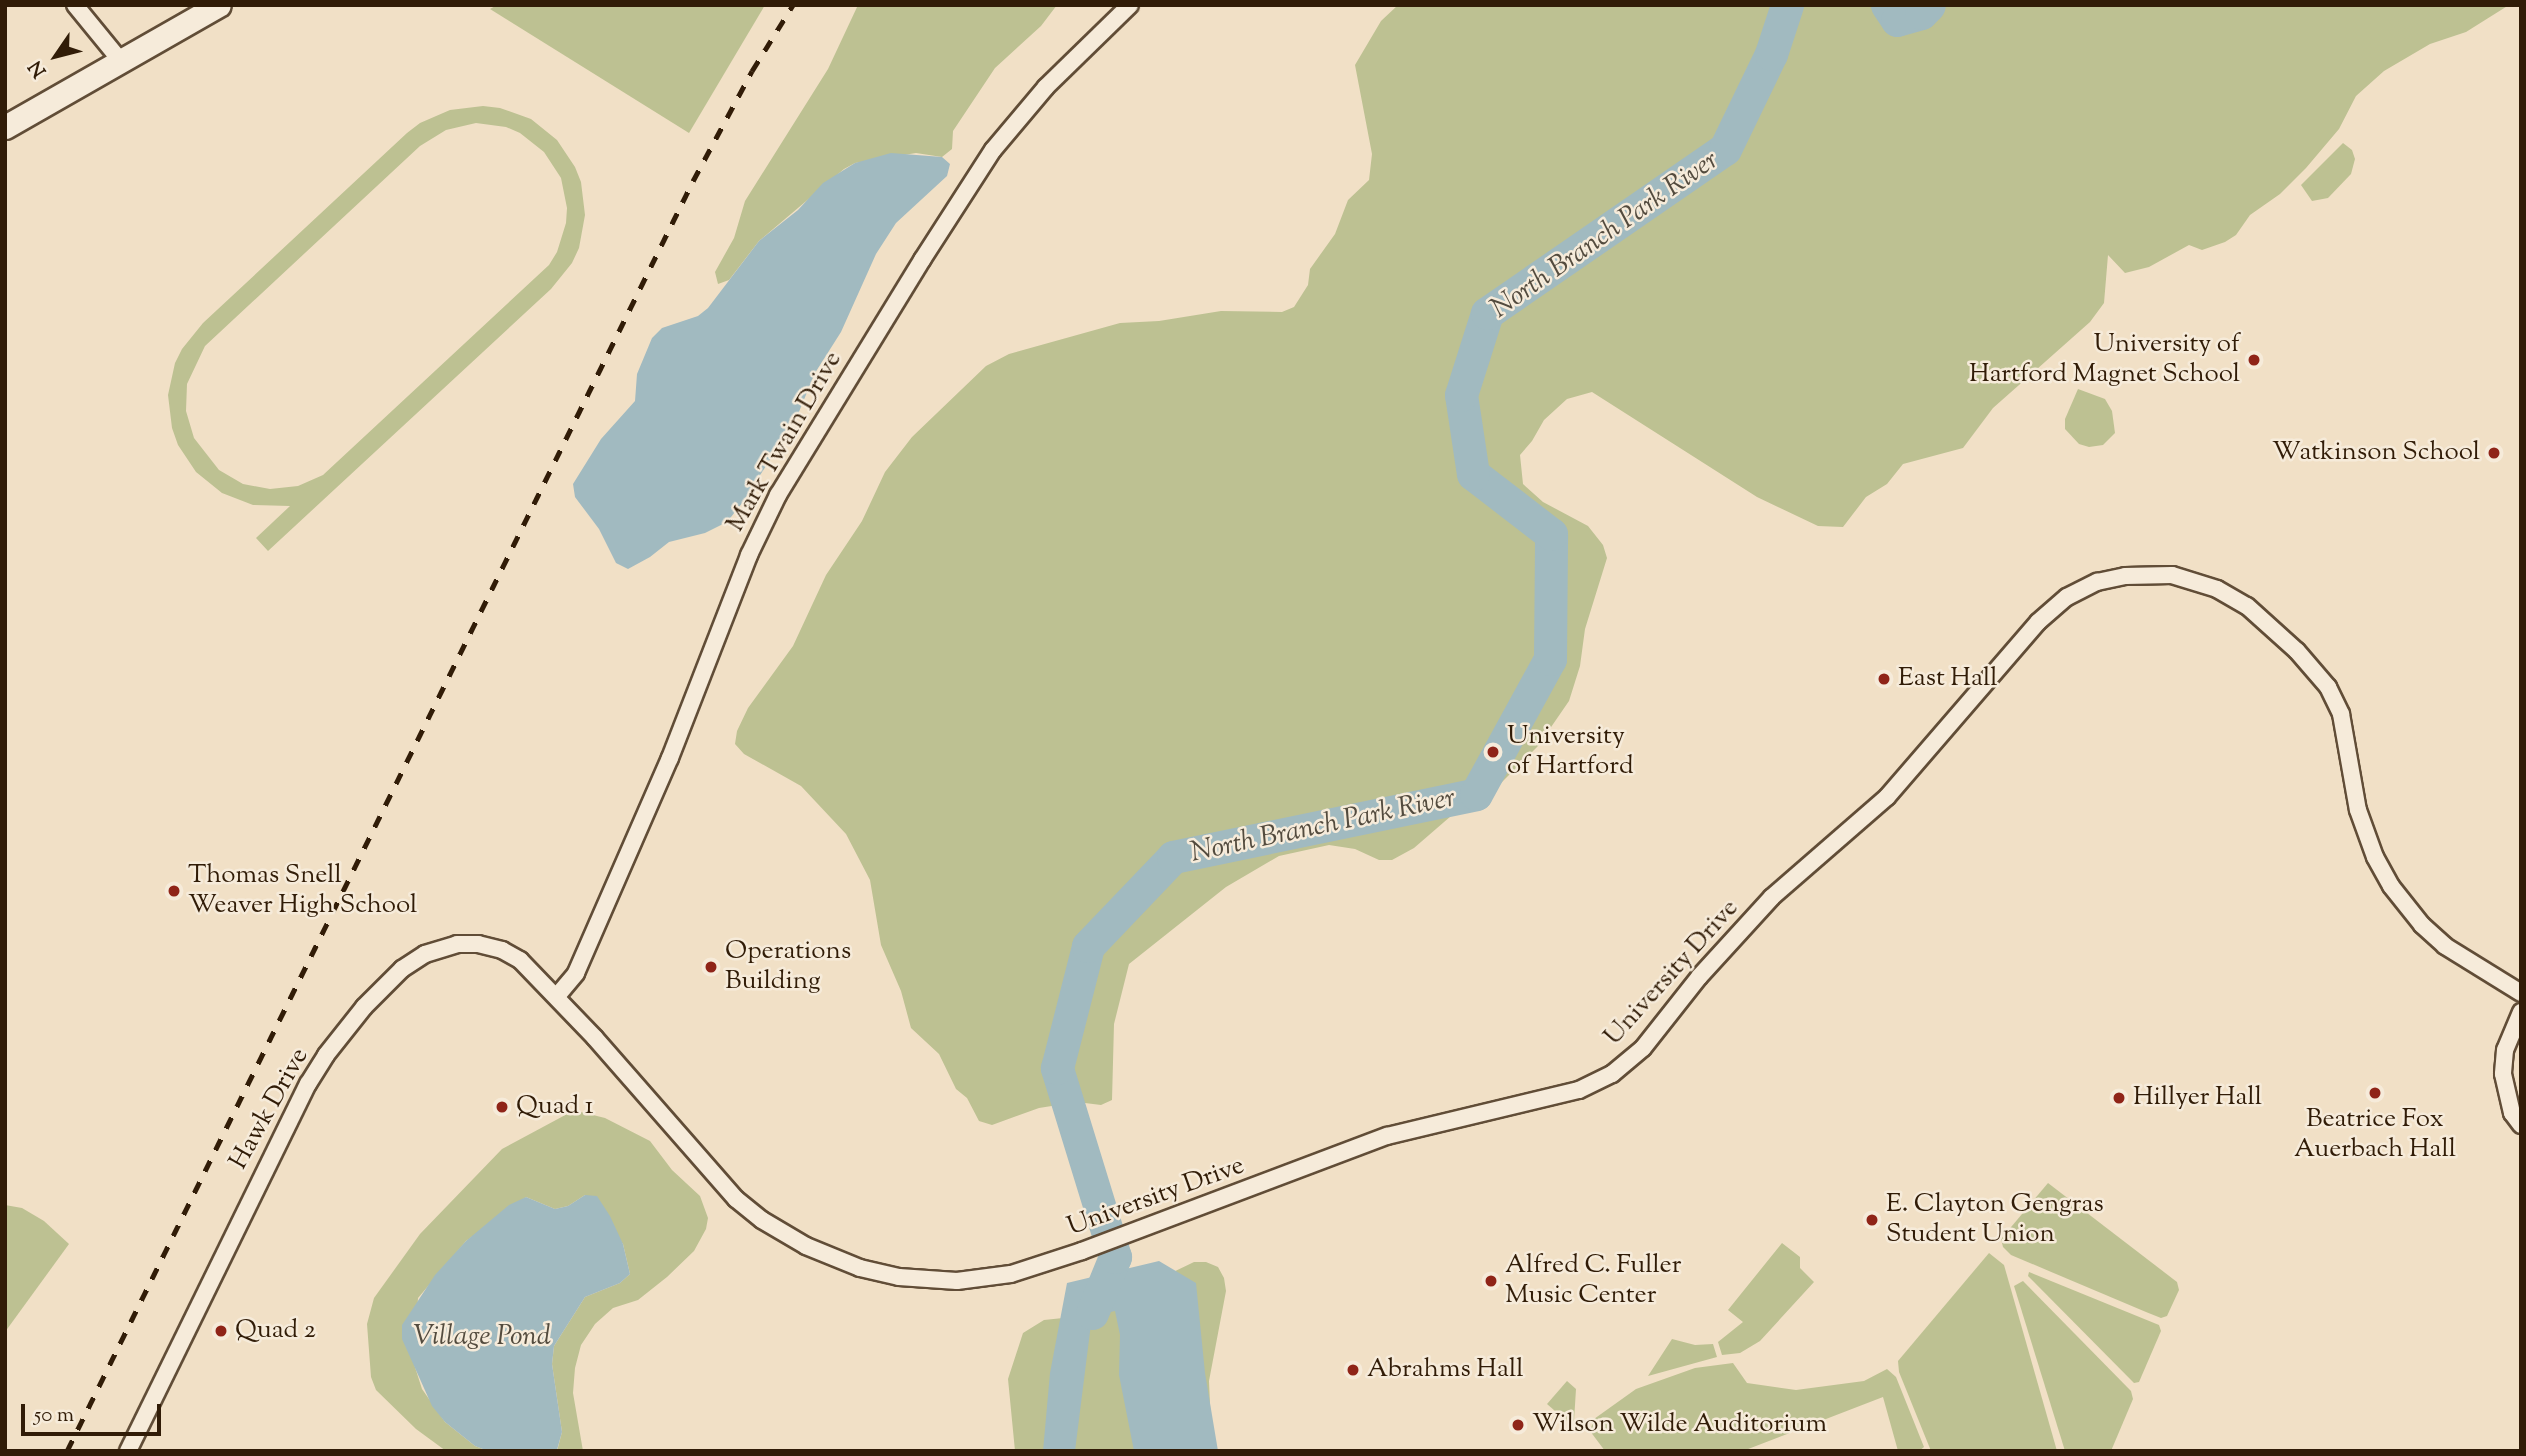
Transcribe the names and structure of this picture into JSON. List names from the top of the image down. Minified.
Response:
{"streets":{"street":["Mark Twain Drive","University Drive","Hawk Drive"]},"crossings":[["Mark Twain Drive","University Drive"],["Mark Twain Drive","Hawk Drive"],["University Drive","Hawk Drive"]],"water":["North Branch Park River","Village Pond"],"places":["University of Hartford Magnet School","Watkinson School","East Hall","University of Hartford","Thomas Snell Weaver High School","Operations Building","Beatrice Fox Auerbach Hall","Hillyer Hall","Quad 1","E. Clayton Gengras Student Union","Alfred C. Fuller Music Center","Quad 2","Abrahms Hall","Wilson Wilde Auditorium"],"scale_bar":"50 m","north":"bottom left"}
